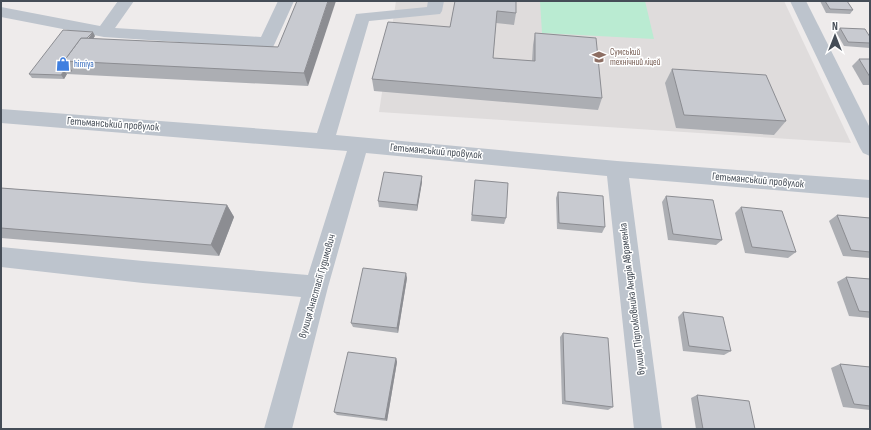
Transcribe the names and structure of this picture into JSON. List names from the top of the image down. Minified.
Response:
{"streets":{"street":["Гетьманський провулок","вулиця Анастасії Гудимович","вулиця Підполковника Андрія Авраменка"]},"crossings":[["Гетьманський провулок","вулиця Анастасії Гудимович"],["Гетьманський провулок","вулиця Підполковника Андрія Авраменка"]],"places":{"school or university":["Сумський технічний ліцей"],"shop":["himiya"]},"north":"top"}
